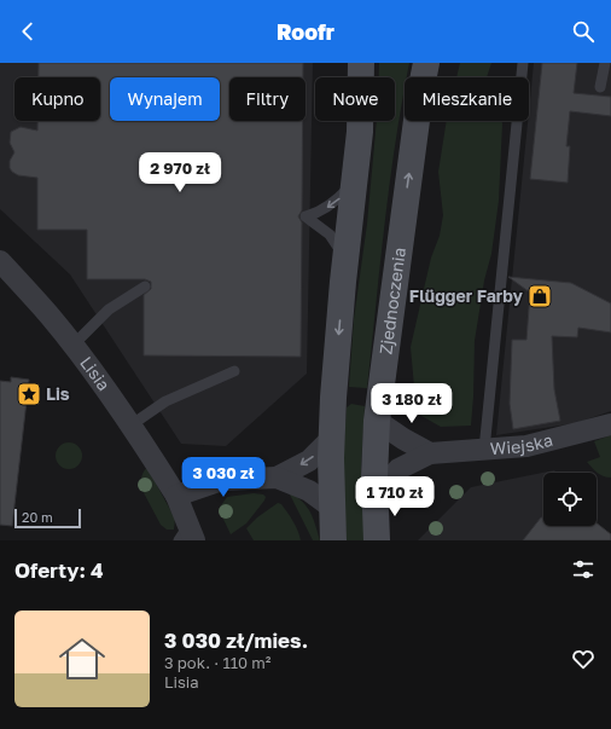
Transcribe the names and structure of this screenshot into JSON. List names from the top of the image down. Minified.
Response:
{"streets":{"main road":["Zjednoczenia"],"street":["Lisia","Wiejska"]},"crossings":[["Zjednoczenia","Wiejska"]],"places":{"shop":["Flügger Farby"],"place":["Lis"]},"scale_bar":"20 m","page":{"header":"Roofr","chip":["Kupno","Wynajem","Filtry","Nowe","Mieszkanie"],"price":["2 970 zł","3 180 zł","3 030 zł","1 710 zł"],"scale":"20 m","heading":"Oferty: 4","list":[{"name":"3 030 zł/mies.","note":"3 pok. · 110 m² · Lisia"}]}}
